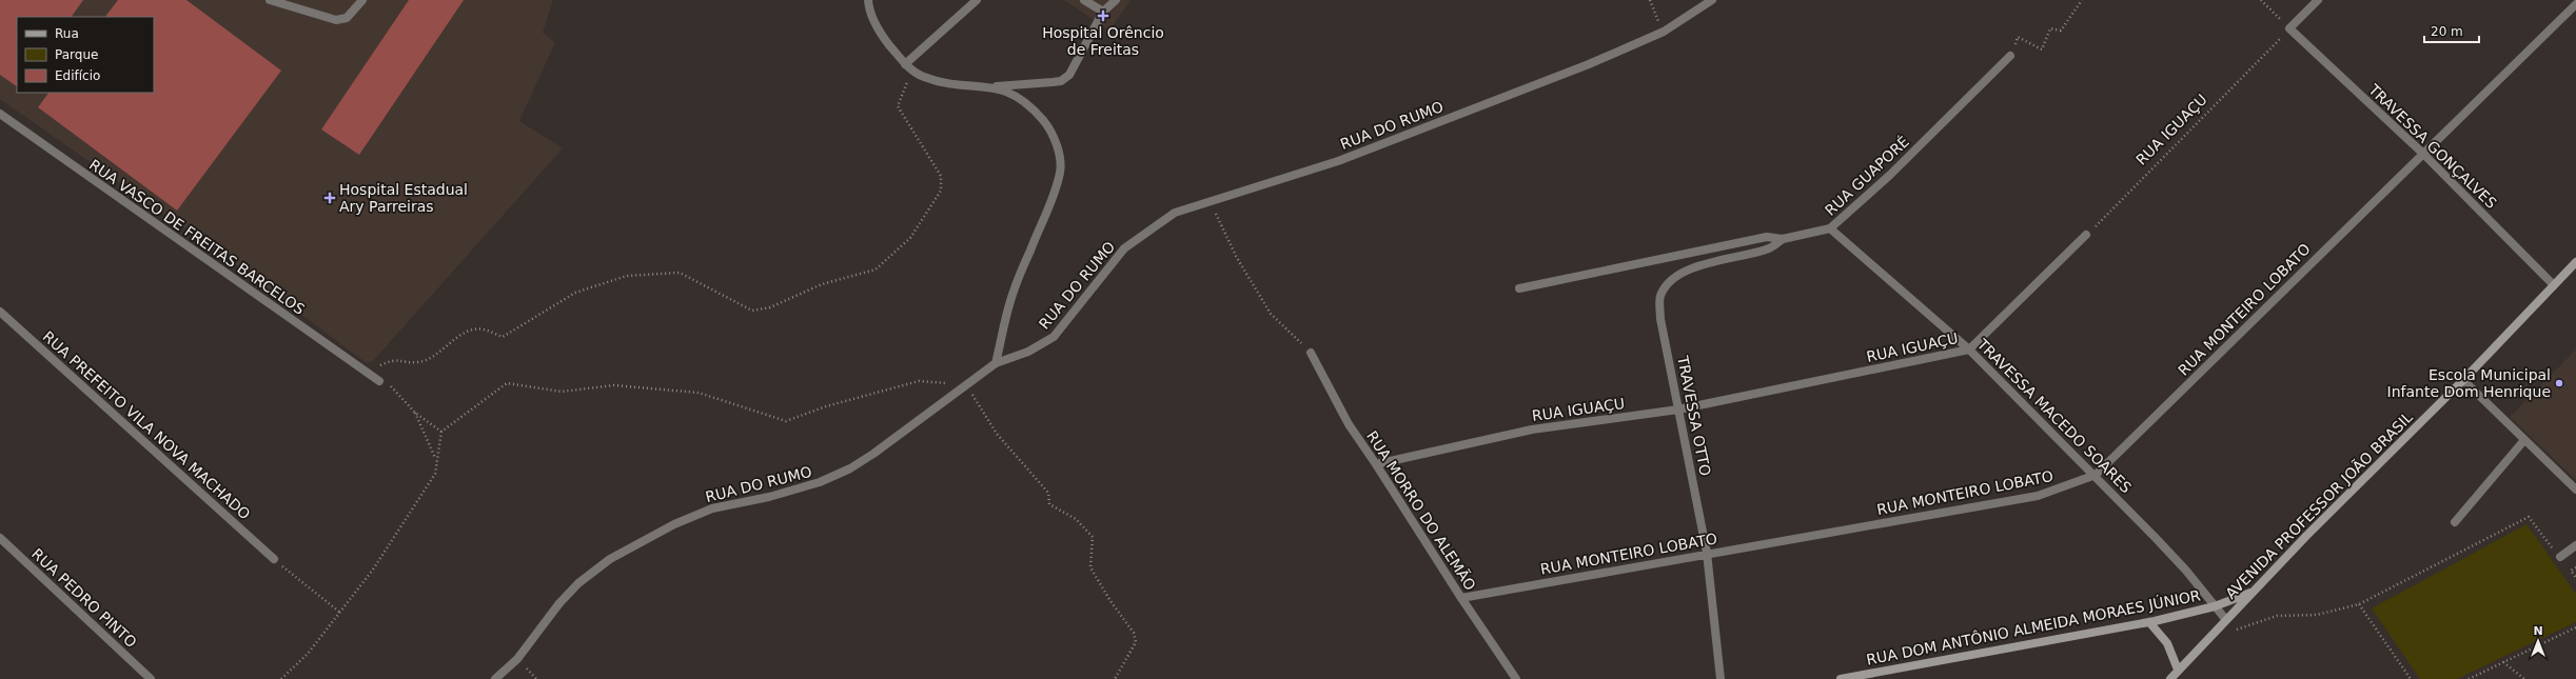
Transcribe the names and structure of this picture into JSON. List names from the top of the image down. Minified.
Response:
{"streets":{"main road":["AVENIDA PROFESSOR JOÃO BRASIL","RUA DOM ANTÔNIO ALMEIDA MORAES JÚNIOR"],"street":["RUA DO RUMO","RUA IGUAÇU","TRAVESSA GONÇALVES","RUA GUAPORÉ","RUA VASCO DE FREITAS BARCELOS","RUA MONTEIRO LOBATO","TRAVESSA OTTO","TRAVESSA MACEDO SOARES","RUA PREFEITO VILA NOVA MACHADO","RUA MORRO DO ALEMÃO","RUA PEDRO PINTO"]},"crossings":[["RUA IGUAÇU","TRAVESSA GONÇALVES"],["RUA IGUAÇU","TRAVESSA OTTO"],["RUA IGUAÇU","TRAVESSA MACEDO SOARES"],["RUA IGUAÇU","RUA MORRO DO ALEMÃO"],["TRAVESSA GONÇALVES","RUA MONTEIRO LOBATO"],["TRAVESSA GONÇALVES","AVENIDA PROFESSOR JOÃO BRASIL"],["RUA GUAPORÉ","TRAVESSA OTTO"],["RUA GUAPORÉ","TRAVESSA MACEDO SOARES"],["RUA MONTEIRO LOBATO","TRAVESSA OTTO"],["RUA MONTEIRO LOBATO","TRAVESSA MACEDO SOARES"],["RUA MONTEIRO LOBATO","RUA MORRO DO ALEMÃO"],["TRAVESSA MACEDO SOARES","AVENIDA PROFESSOR JOÃO BRASIL"],["TRAVESSA MACEDO SOARES","RUA DOM ANTÔNIO ALMEIDA MORAES JÚNIOR"],["AVENIDA PROFESSOR JOÃO BRASIL","RUA DOM ANTÔNIO ALMEIDA MORAES JÚNIOR"]],"places":{"health":["Hospital Orêncio de Freitas","Hospital Estadual Ary Parreiras"],"other":["Escola Municipal Infante Dom Henrique"]},"legend":["Rua","Parque","Edifício"],"scale_bar":"20 m","north":"top"}
